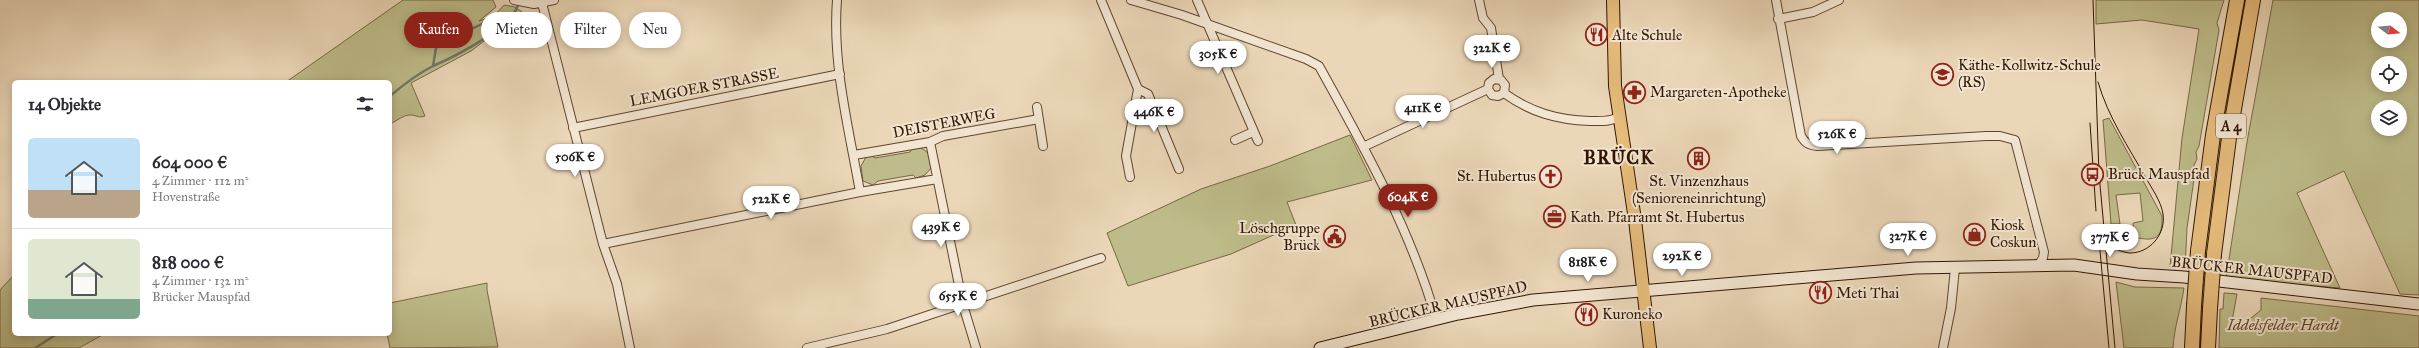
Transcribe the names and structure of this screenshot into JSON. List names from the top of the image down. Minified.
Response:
{"streets":{"highway":["A 4"],"main road":["BRÜCKER MAUSPFAD"],"street":["LEMGOER STRASSE","DEISTERWEG"]},"districts":["BRÜCK"],"parks":["Iddelsfelder Hardt"],"places":{"restaurant":["Alte Schule","Meti Thai","Kuroneko"],"school or university":["Käthe-Kollwitz-Schule (RS)"],"pharmacy":["Margareten-Apotheke"],"building":["St. Vinzenzhaus (Senioreneinrichtung)"],"bus stop":["Brück Mauspfad"],"church":["St. Hubertus"],"office":["Kath. Pfarramt St. Hubertus"],"shop":["Kiosk Coskun"],"public building":["Löschgruppe Brück"]},"north":"right","page":{"chip":["Kaufen","Mieten","Filter","Neu"],"price":["322K €","305K €","411K €","446K €","526K €","506K €","604K €","522K €","439K €","327K €","377K €","292K €","818K €","655K €"],"heading":"14 Objekte","list":[{"name":"604 000 €","note":"4 Zimmer · 112 m² · Hovenstraße"},{"name":"818 000 €","note":"4 Zimmer · 132 m² · Brücker Mauspfad"}]}}
